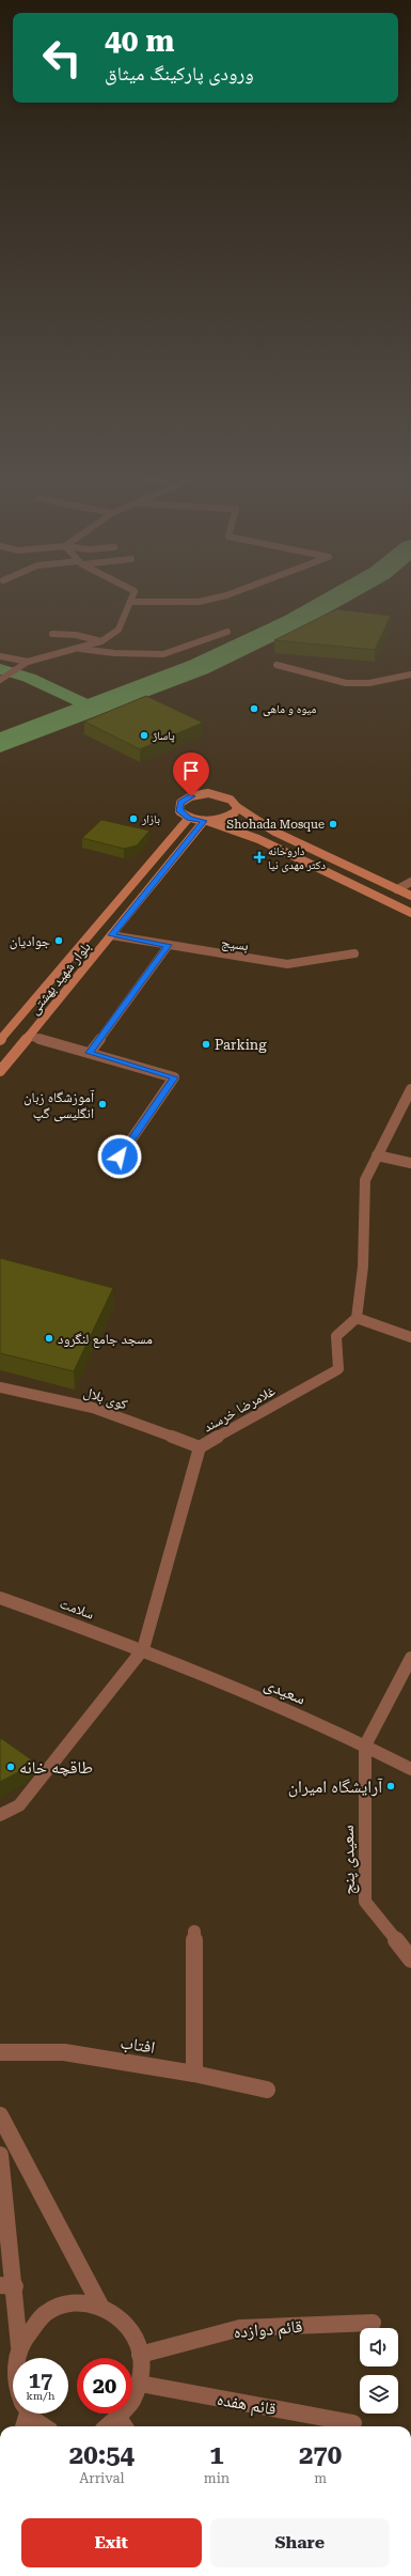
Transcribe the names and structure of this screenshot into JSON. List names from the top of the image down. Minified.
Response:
{"streets":{"main road":["بلوار شهید بهشتی"],"street":["بسیج","کوی بلال","غلامرضا خرسند","سلامت","سعیدی","سعیدی پنج","افتاب","قائم دوازده","قائم هفده"]},"crossings":[["بسیج","بلوار شهید بهشتی"],["کوی بلال","غلامرضا خرسند"],["غلامرضا خرسند","سلامت"],["غلامرضا خرسند","سعیدی"],["سلامت","سعیدی"],["سعیدی","سعیدی پنج"]],"places":{"other":["میوه و ماهی","پاساژ","بازار","Shohada Mosque","جوادیان","Parking","آموزشگاه زبان انگلیسی گپ","مسجد جامع لنگرود","طاقچه خانه","آرایشگاه امیران"],"health":["داروخانه دکتر مهدی نیا"]},"page":{"turn":["40 m","ورودی پارکینگ میثاق"],"speed":"17 km/h","limit":"20","eta":["20:54","Arrival","1","min","270","m"],"buttons":["Exit","Share"]}}
